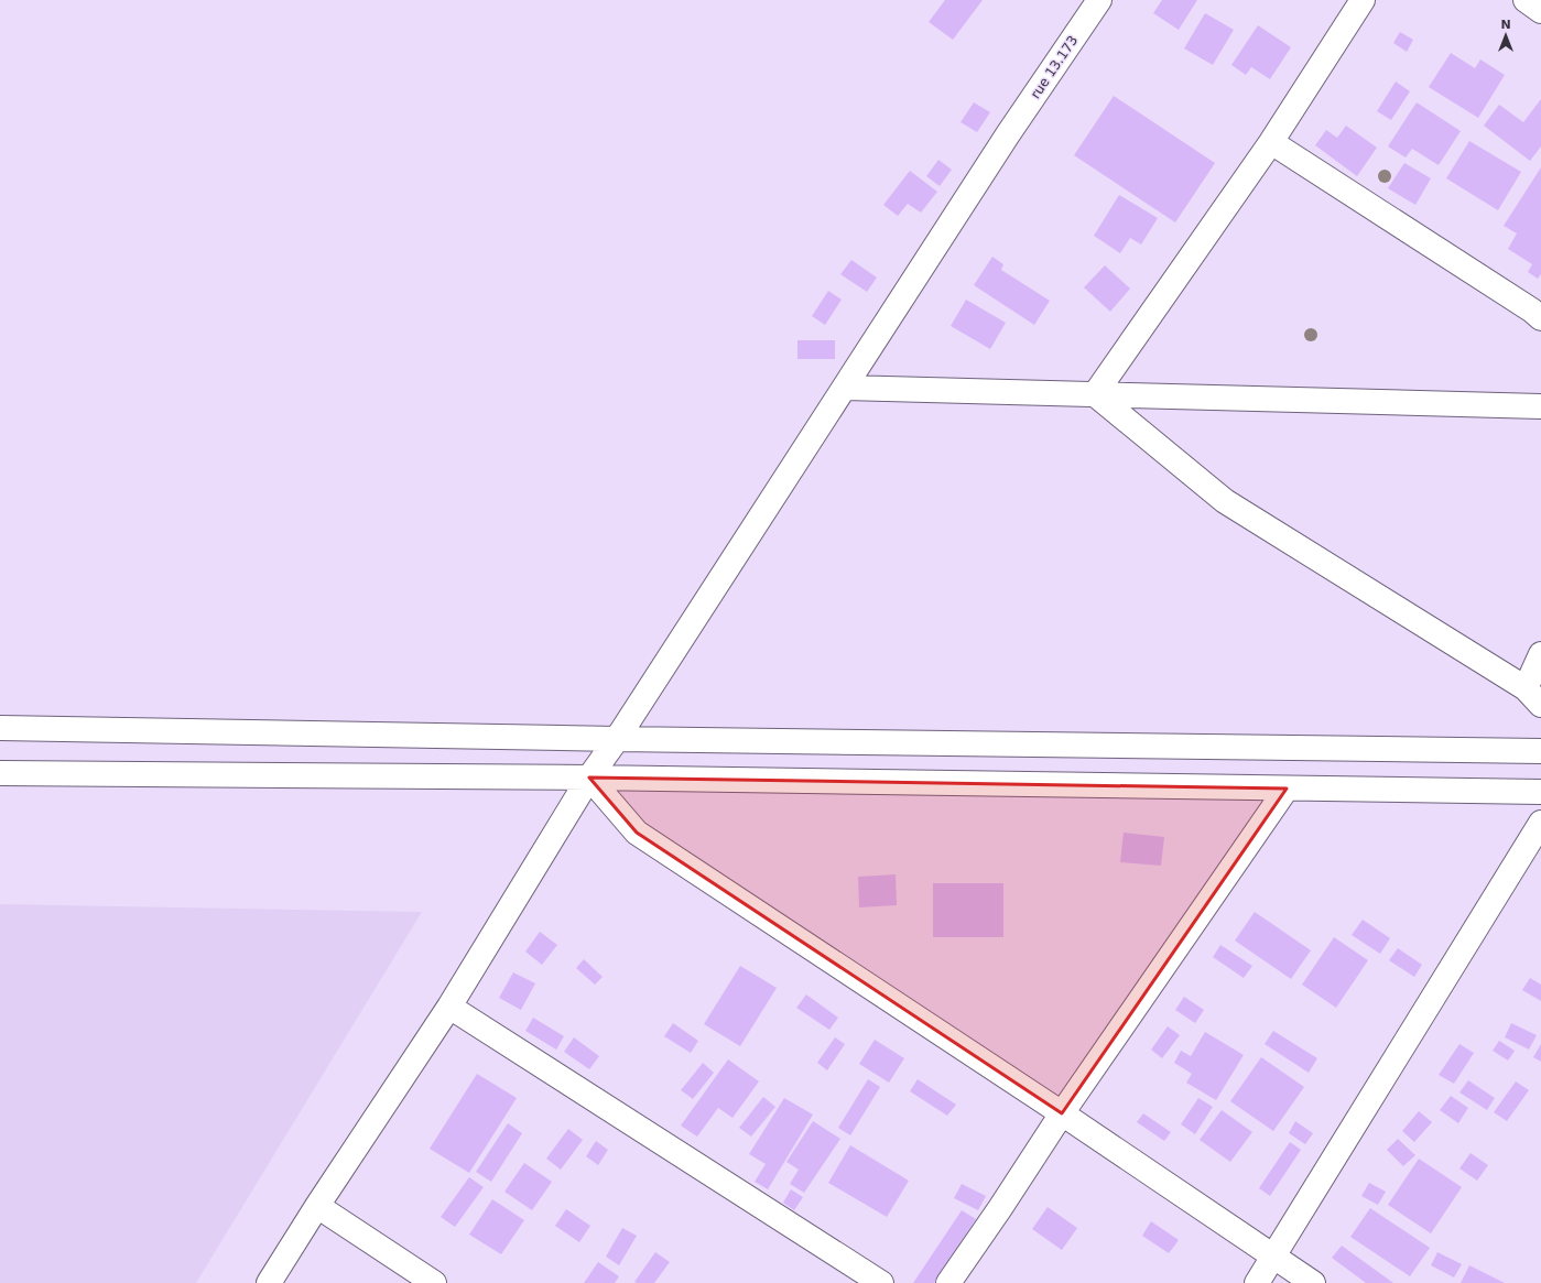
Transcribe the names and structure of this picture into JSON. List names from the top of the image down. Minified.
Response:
{"streets":{"street":["rue 13.173"]},"north":"top"}
